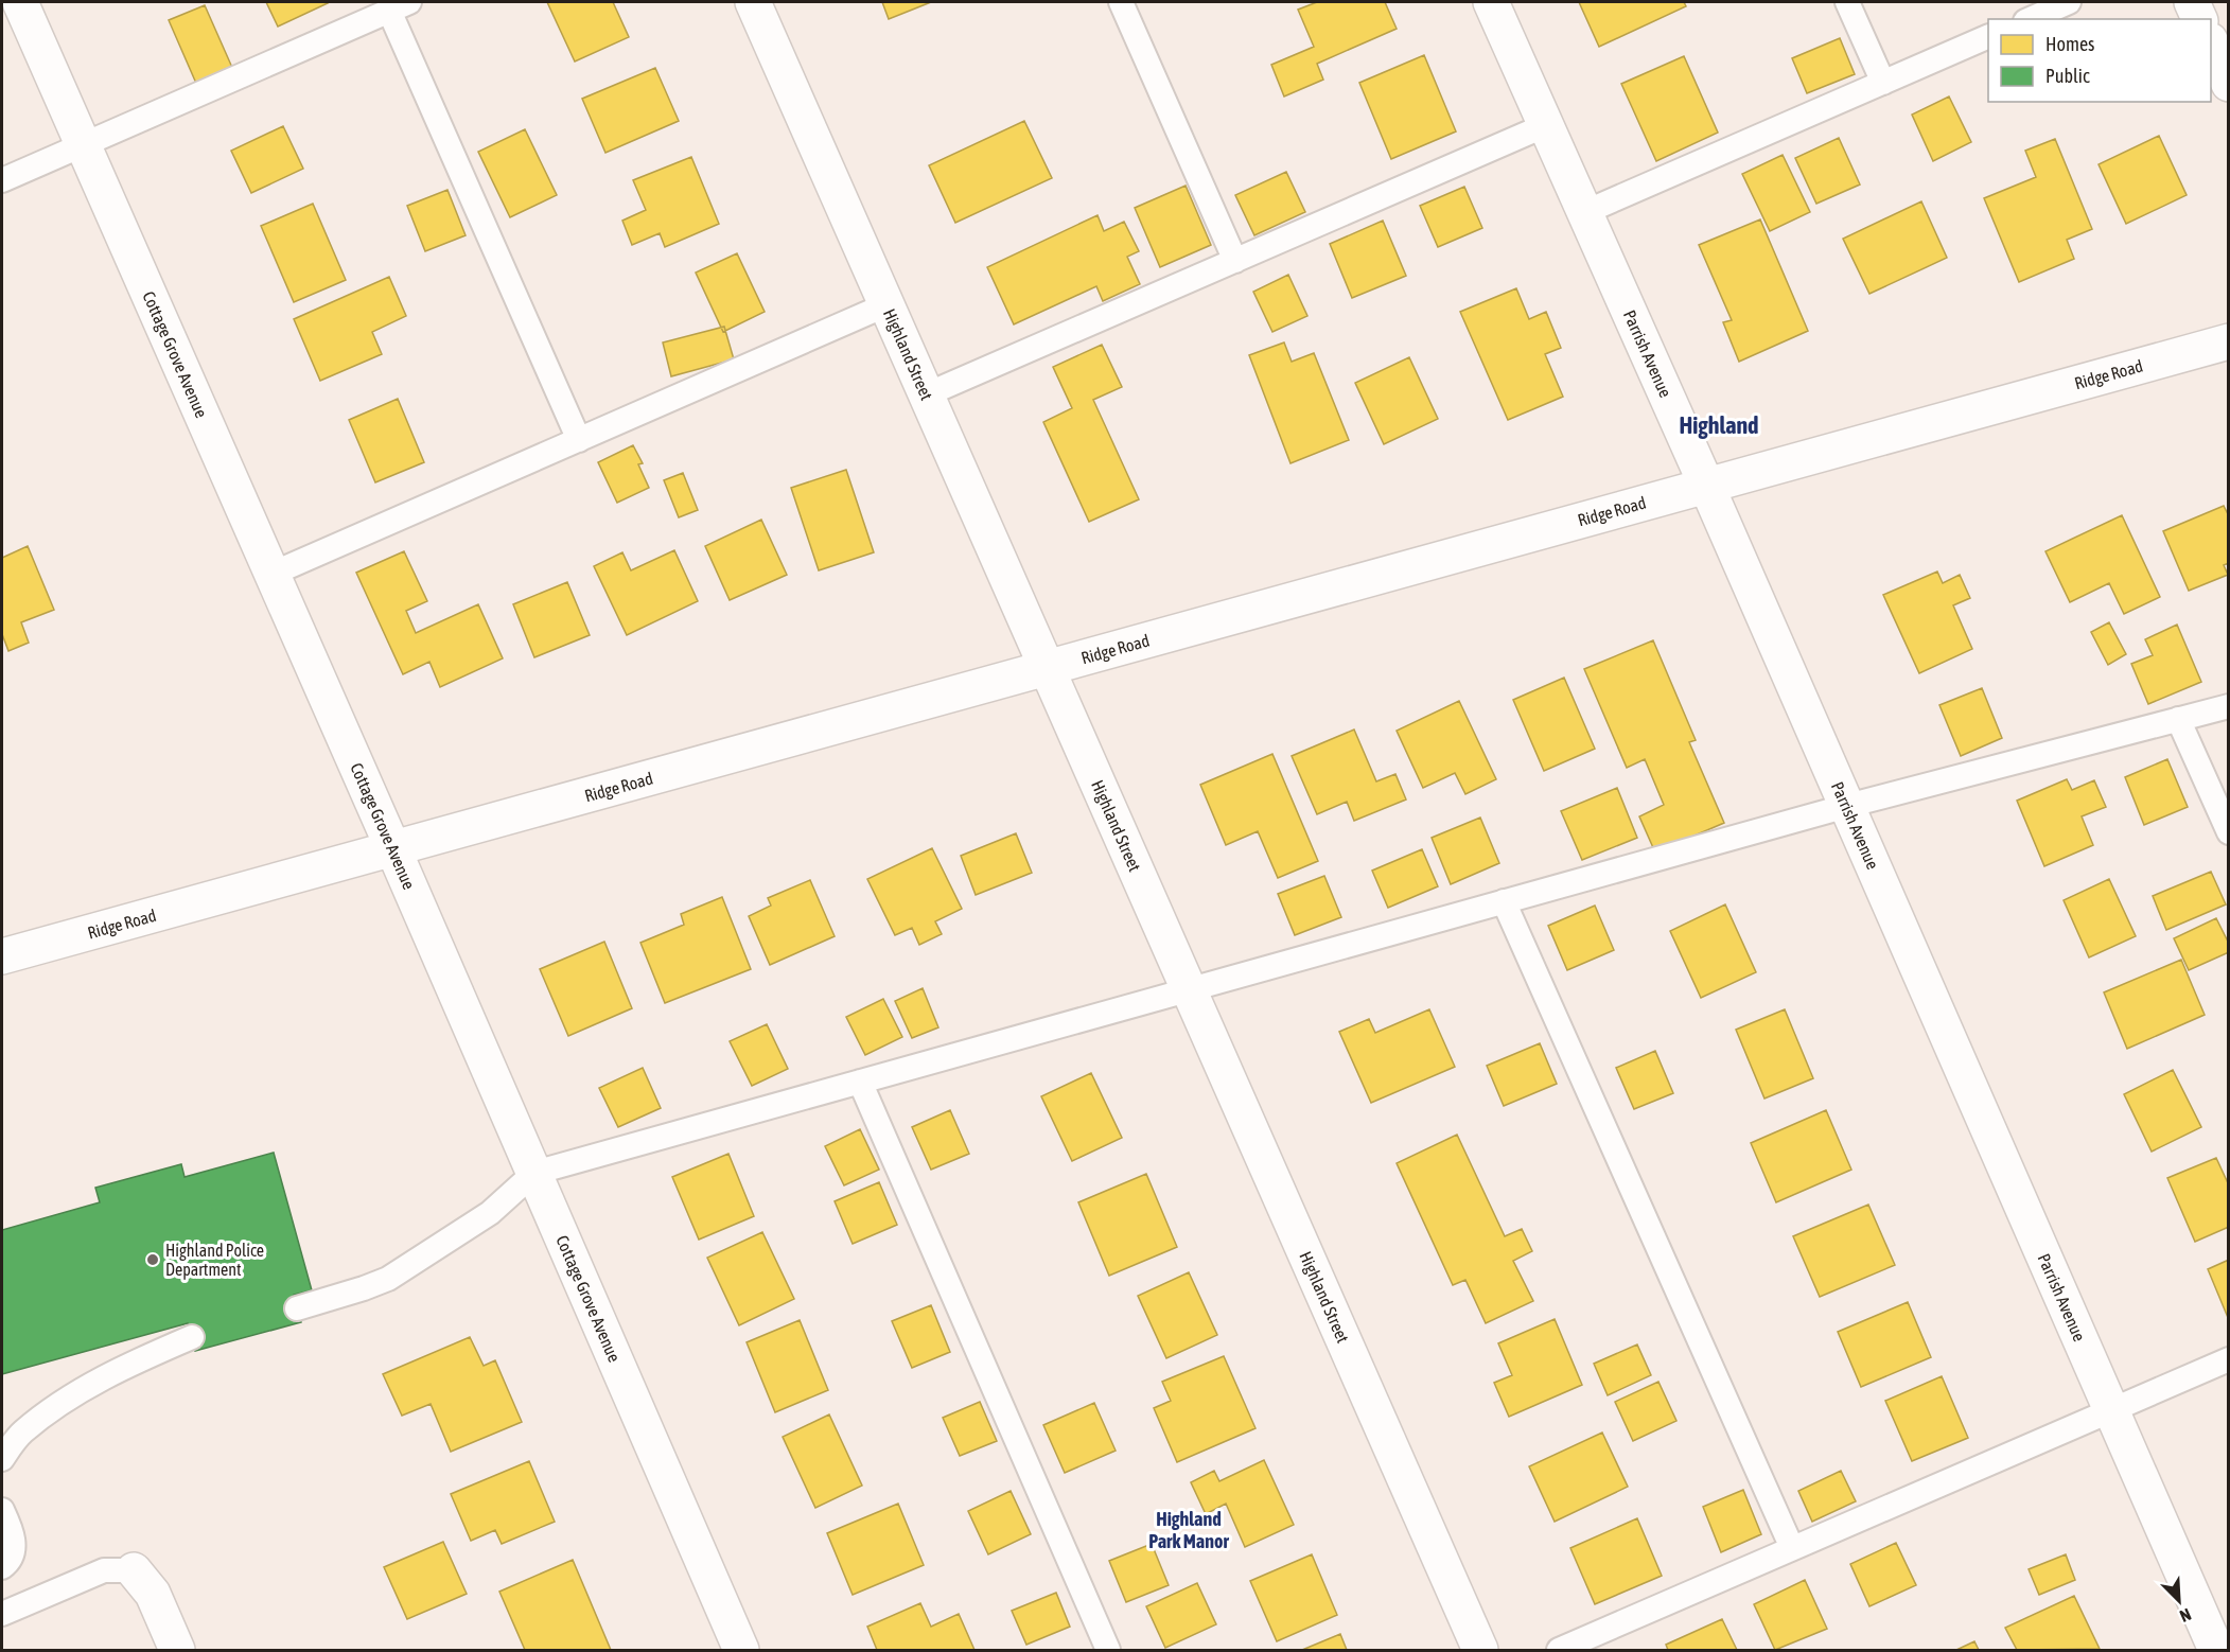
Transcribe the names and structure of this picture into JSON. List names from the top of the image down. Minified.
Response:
{"streets":{"street":["Cottage Grove Avenue","Parrish Avenue","Highland Street","Ridge Road"]},"crossings":[["Cottage Grove Avenue","Ridge Road"],["Parrish Avenue","Ridge Road"],["Highland Street","Ridge Road"]],"districts":["Highland","Highland Park Manor"],"places":["Highland Police Department"],"legend":["Homes","Public"],"north":"bottom right"}
